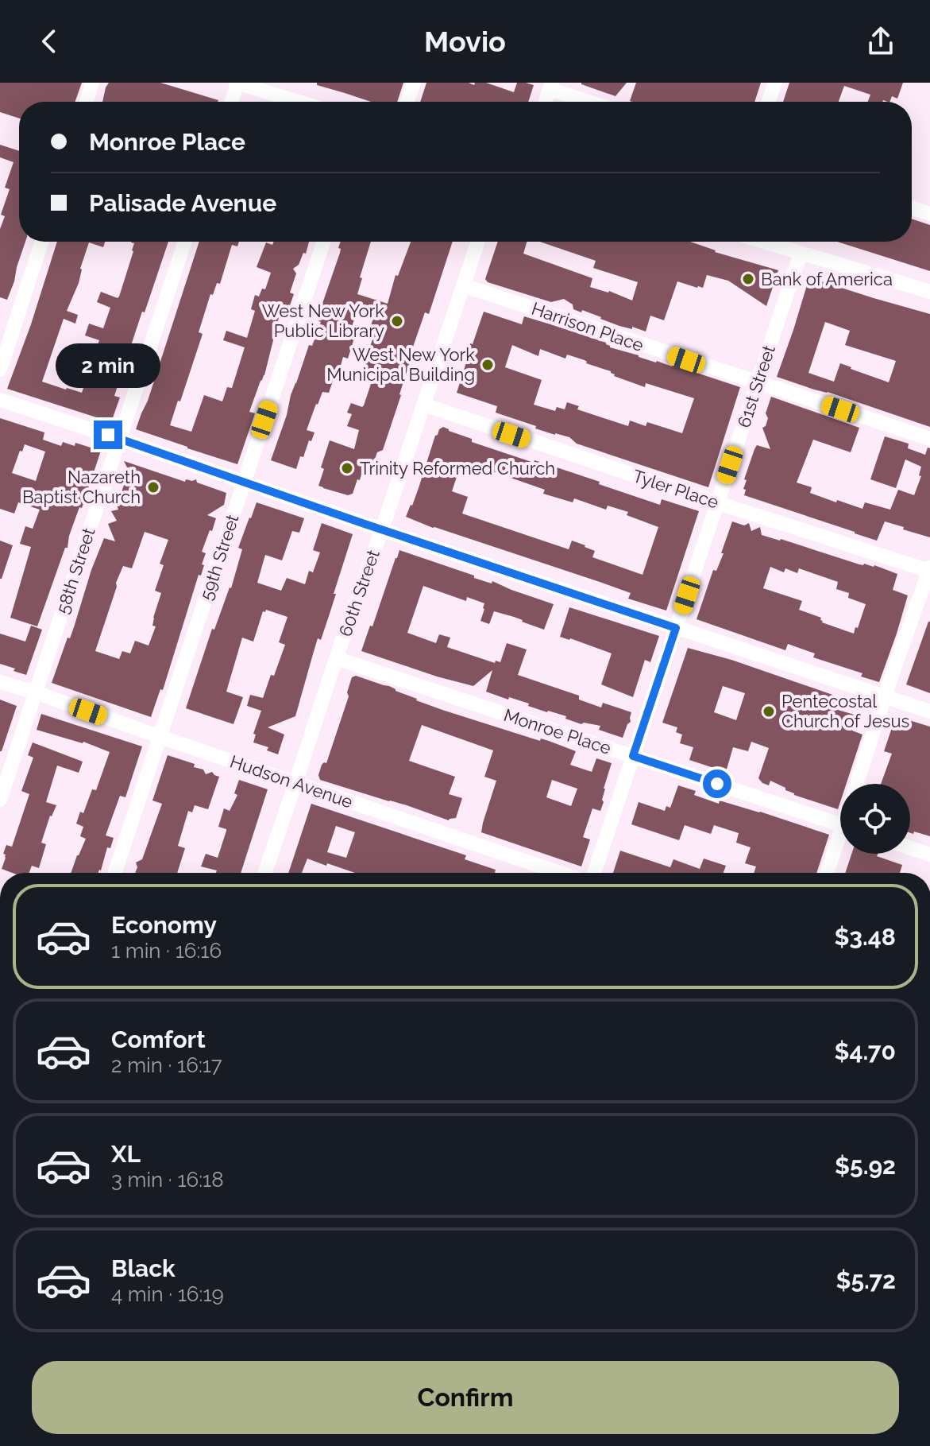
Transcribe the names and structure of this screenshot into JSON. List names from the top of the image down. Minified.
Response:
{"streets":{"street":["Harrison Place","61st Street","Tyler Place","59th Street","58th Street","60th Street","Monroe Place","Hudson Avenue"]},"crossings":[["Harrison Place","61st Street"],["Harrison Place","60th Street"],["61st Street","Tyler Place"],["61st Street","Monroe Place"],["Tyler Place","60th Street"],["59th Street","Hudson Avenue"],["58th Street","Hudson Avenue"],["60th Street","Monroe Place"],["60th Street","Hudson Avenue"]],"places":["Bank of America","West New York Public Library","West New York Municipal Building","Trinity Reformed Church","Nazareth Baptist Church","Pentecostal Church of Jesus"],"page":{"header":"Movio","banner":["Monroe Place","Palisade Avenue"],"bubble":"2 min","list":[{"name":"Economy","note":"1 min · 16:16","value":"$3.48"},{"name":"Comfort","note":"2 min · 16:17","value":"$4.70"},{"name":"XL","note":"3 min · 16:18","value":"$5.92"},{"name":"Black","note":"4 min · 16:19","value":"$5.72"}],"buttons":"Confirm"}}
